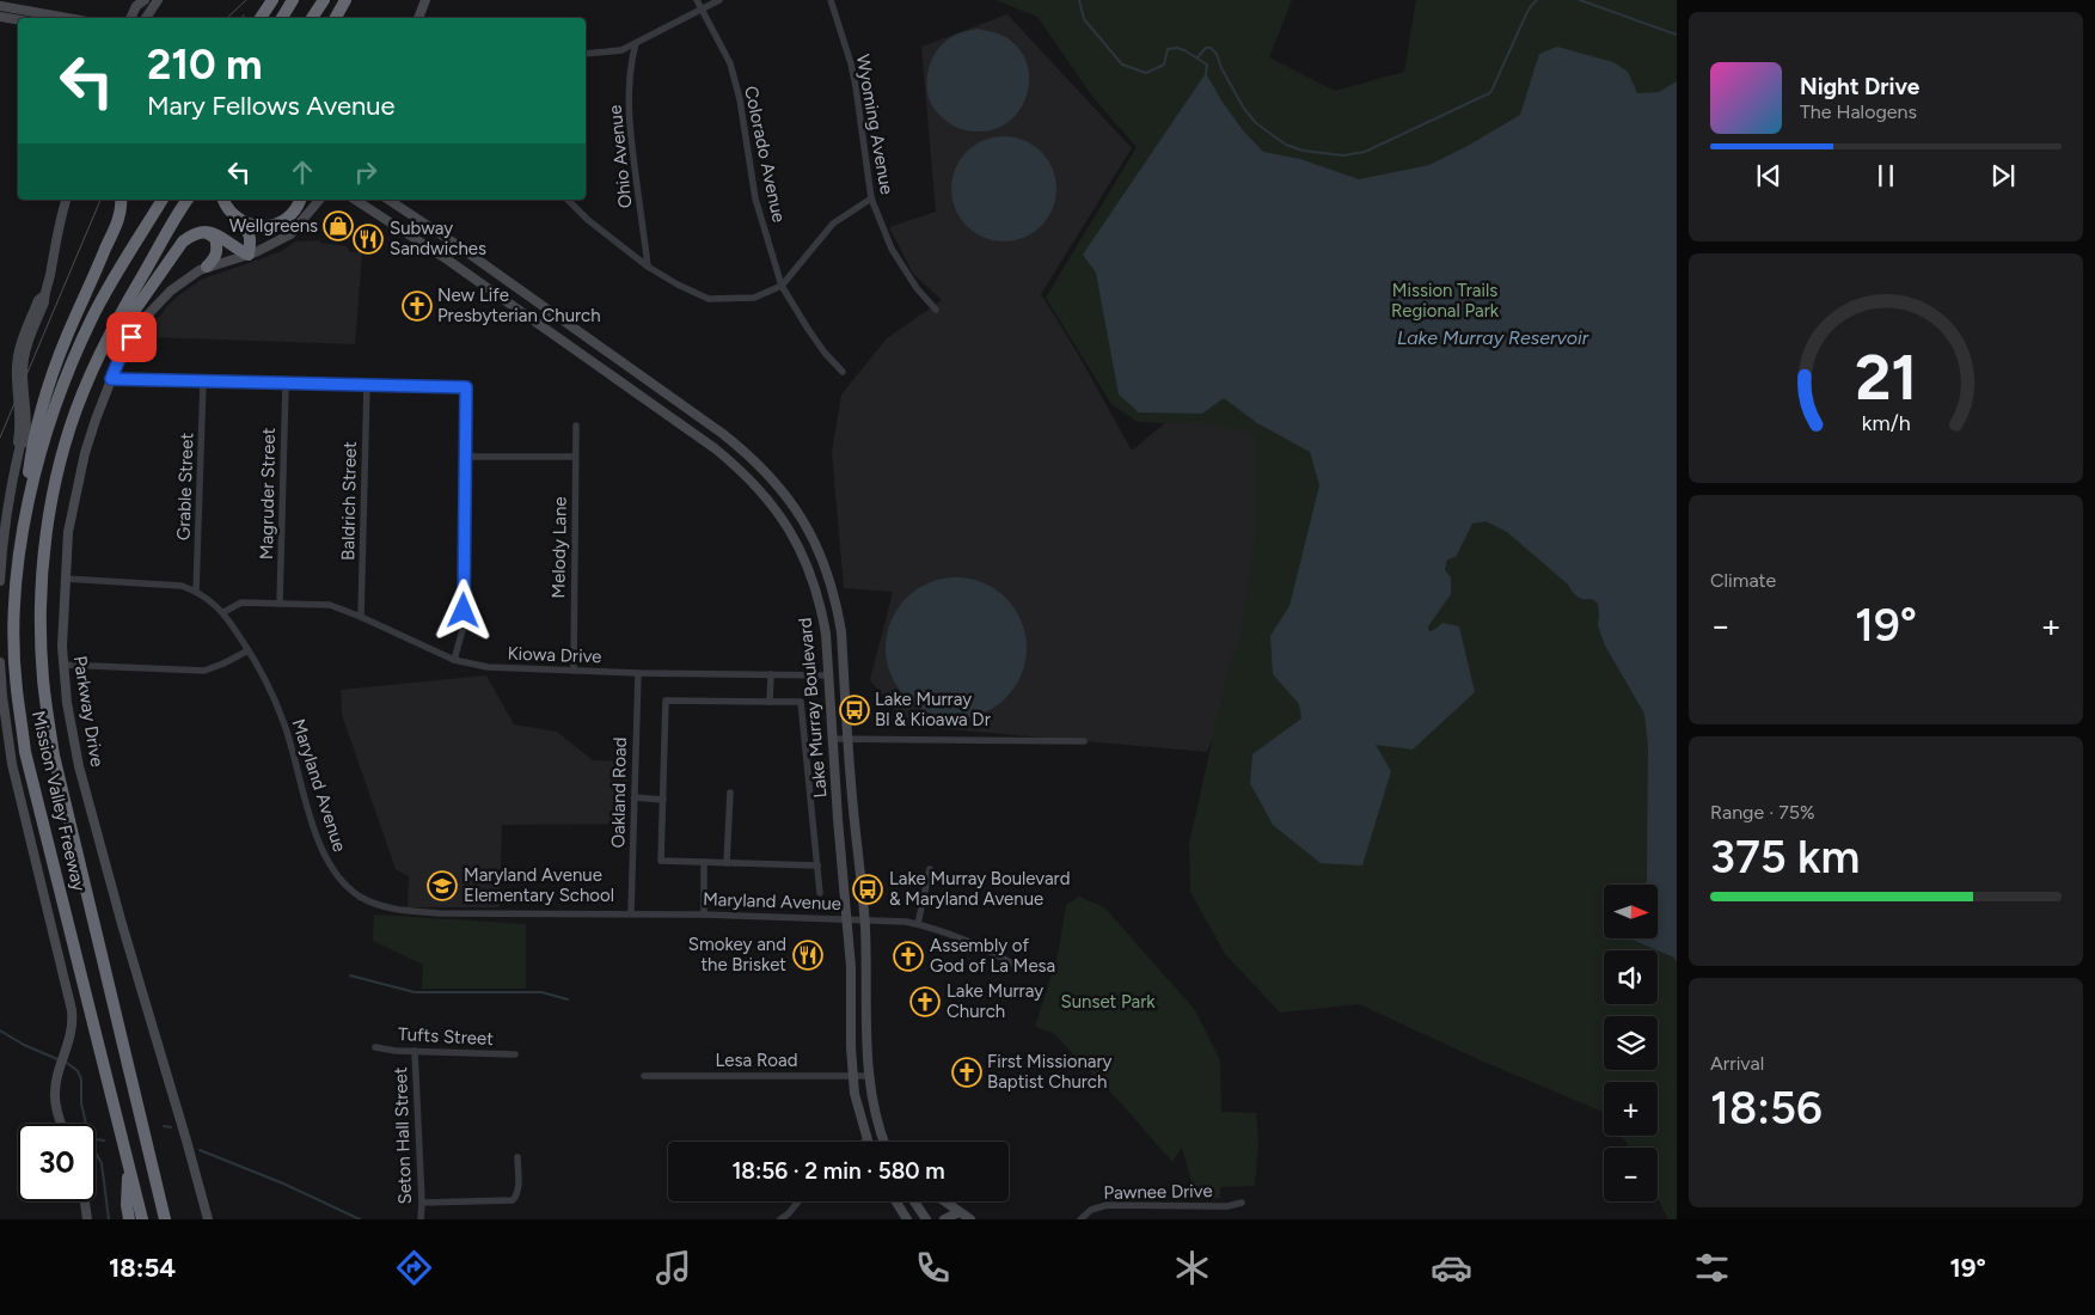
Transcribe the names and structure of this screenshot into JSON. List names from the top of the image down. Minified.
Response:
{"streets":{"highway":["Mission Valley Freeway"],"main road":["Lake Murray Boulevard","Parkway Drive"],"street":["Wyoming Avenue","Colorado Avenue","Ohio Avenue","Grable Street","Magruder Street","Baldrich Street","Melody Lane","Kiowa Drive","Maryland Avenue","Oakland Road","Tufts Street","Lesa Road","Seton Hall Street","Pawnee Drive"]},"crossings":[["Grable Street","Maryland Avenue"],["Magruder Street","Kiowa Drive"],["Baldrich Street","Kiowa Drive"],["Melody Lane","Kiowa Drive"],["Kiowa Drive","Lake Murray Boulevard"],["Kiowa Drive","Maryland Avenue"],["Kiowa Drive","Oakland Road"],["Lake Murray Boulevard","Maryland Avenue"],["Lake Murray Boulevard","Lesa Road"],["Parkway Drive","Maryland Avenue"],["Maryland Avenue","Oakland Road"],["Tufts Street","Seton Hall Street"]],"water":["Lake Murray Reservoir"],"parks":["Mission Trails Regional Park","Sunset Park"],"places":{"shop":["Wellgreens"],"restaurant":["Subway Sandwiches","Smokey and the Brisket"],"church":["New Life Presbyterian Church","Assembly of God of La Mesa","Lake Murray Church","First Missionary Baptist Church"],"bus stop":["Lake Murray Bl & Kioawa Dr","Lake Murray Boulevard & Maryland Avenue"],"school or university":["Maryland Avenue Elementary School"]},"north":"right","page":{"turn":["210 m","Mary Fellows Avenue"],"song":["Night Drive","The Halogens"],"tile":["Climate",["Range · 75%","375 km"],["Arrival","18:56"]],"heat":["−","19°","+"],"map_buttons":["+","−"],"limit":"30","trip":"18:56 · 2 min · 580 m","tabs":["18:54","19°"],"gauge":["21","km/h"]}}
